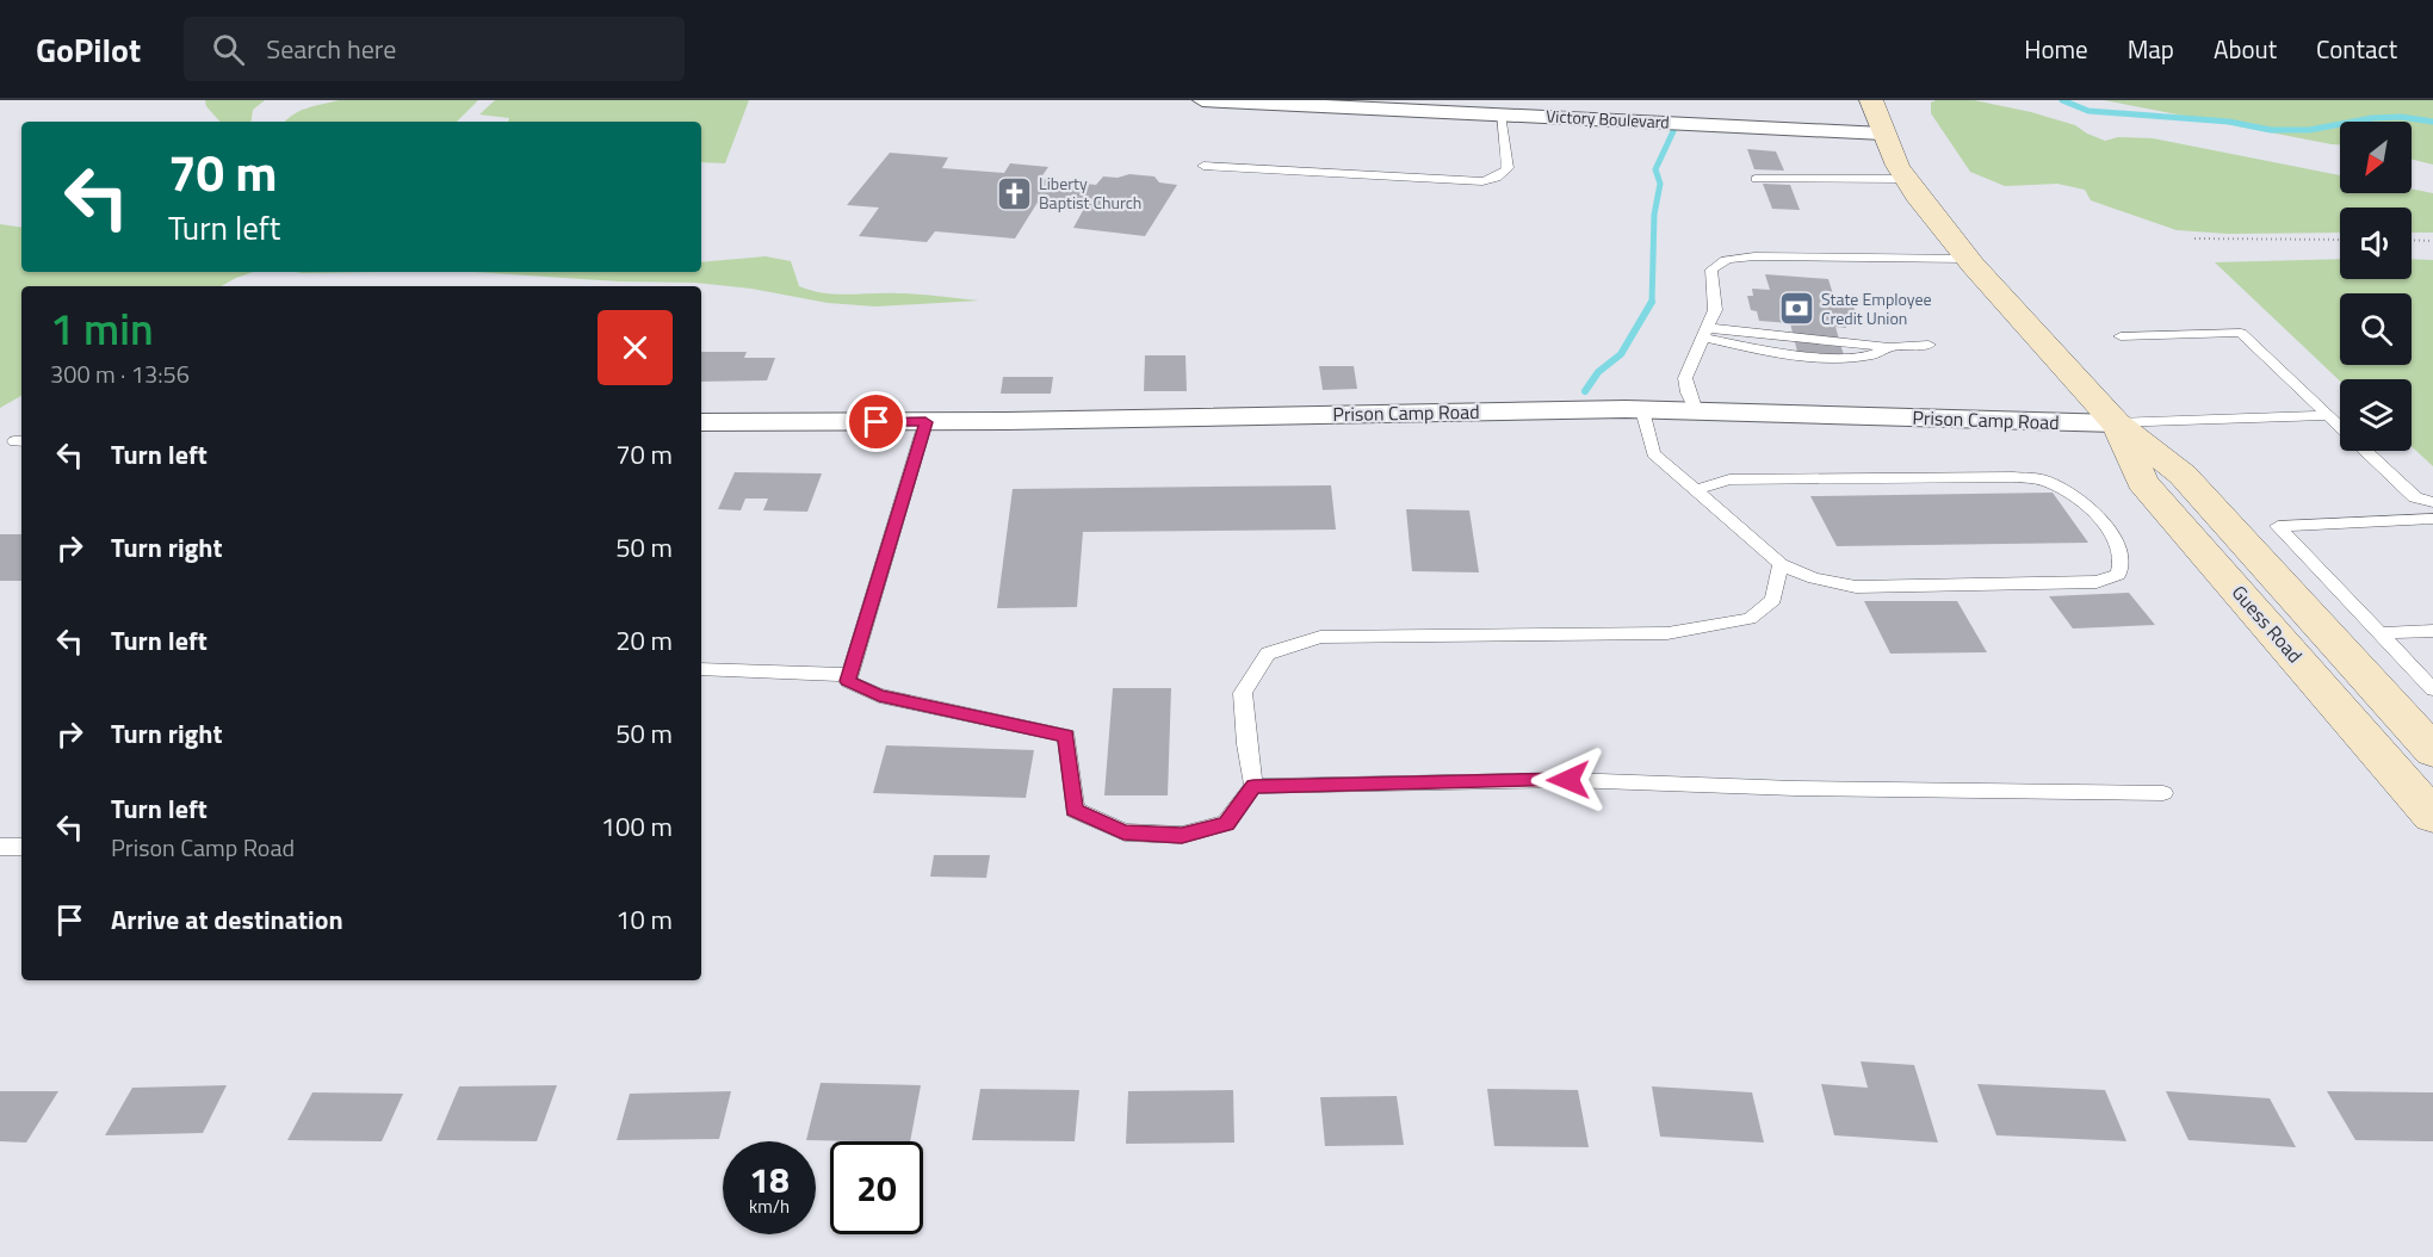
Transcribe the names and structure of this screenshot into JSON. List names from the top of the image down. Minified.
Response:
{"streets":{"main road":["Guess Road"],"street":["Victory Boulevard","Prison Camp Road"]},"crossings":[["Victory Boulevard","Guess Road"],["Prison Camp Road","Guess Road"]],"places":{"church":["Liberty Baptist Church"],"bank":["State Employee Credit Union"]},"north":"bottom left","page":{"header":"GoPilot","search":"Search here","nav":["Home","Map","About","Contact"],"turn":["70 m","Turn left"],"heading":["1 min","300 m · 13:56"],"list":[{"name":"Turn left","value":"70 m"},{"name":"Turn right","value":"50 m"},{"name":"Turn left","value":"20 m"},{"name":"Turn right","value":"50 m"},{"name":"Turn left","note":"Prison Camp Road","value":"100 m"},{"name":"Arrive at destination","value":"10 m"}],"speed":"18 km/h","limit":"20"}}
